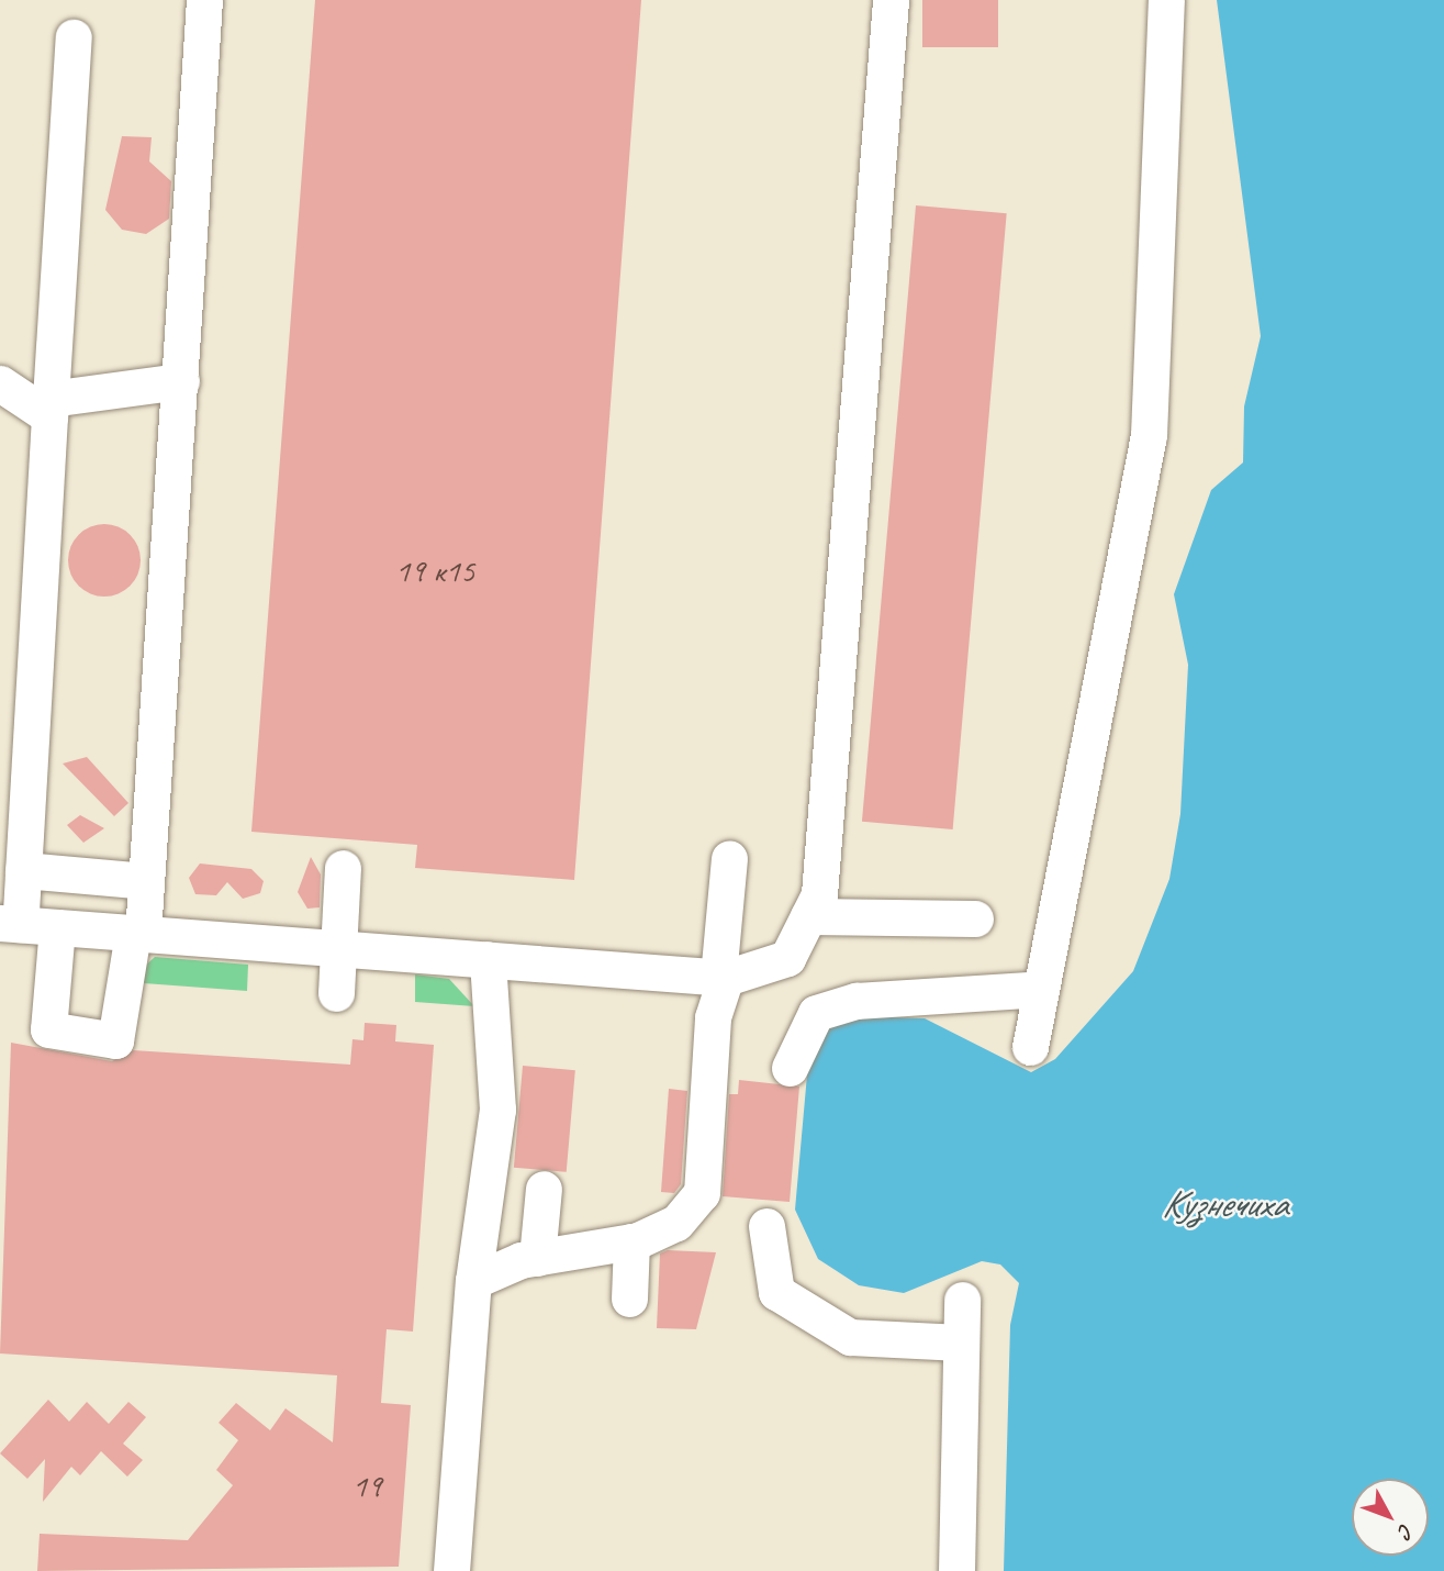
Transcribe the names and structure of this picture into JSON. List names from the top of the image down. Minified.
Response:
{"water":["Кузнечиха"],"house_numbers":["19 к15","19"],"north":"bottom right"}
